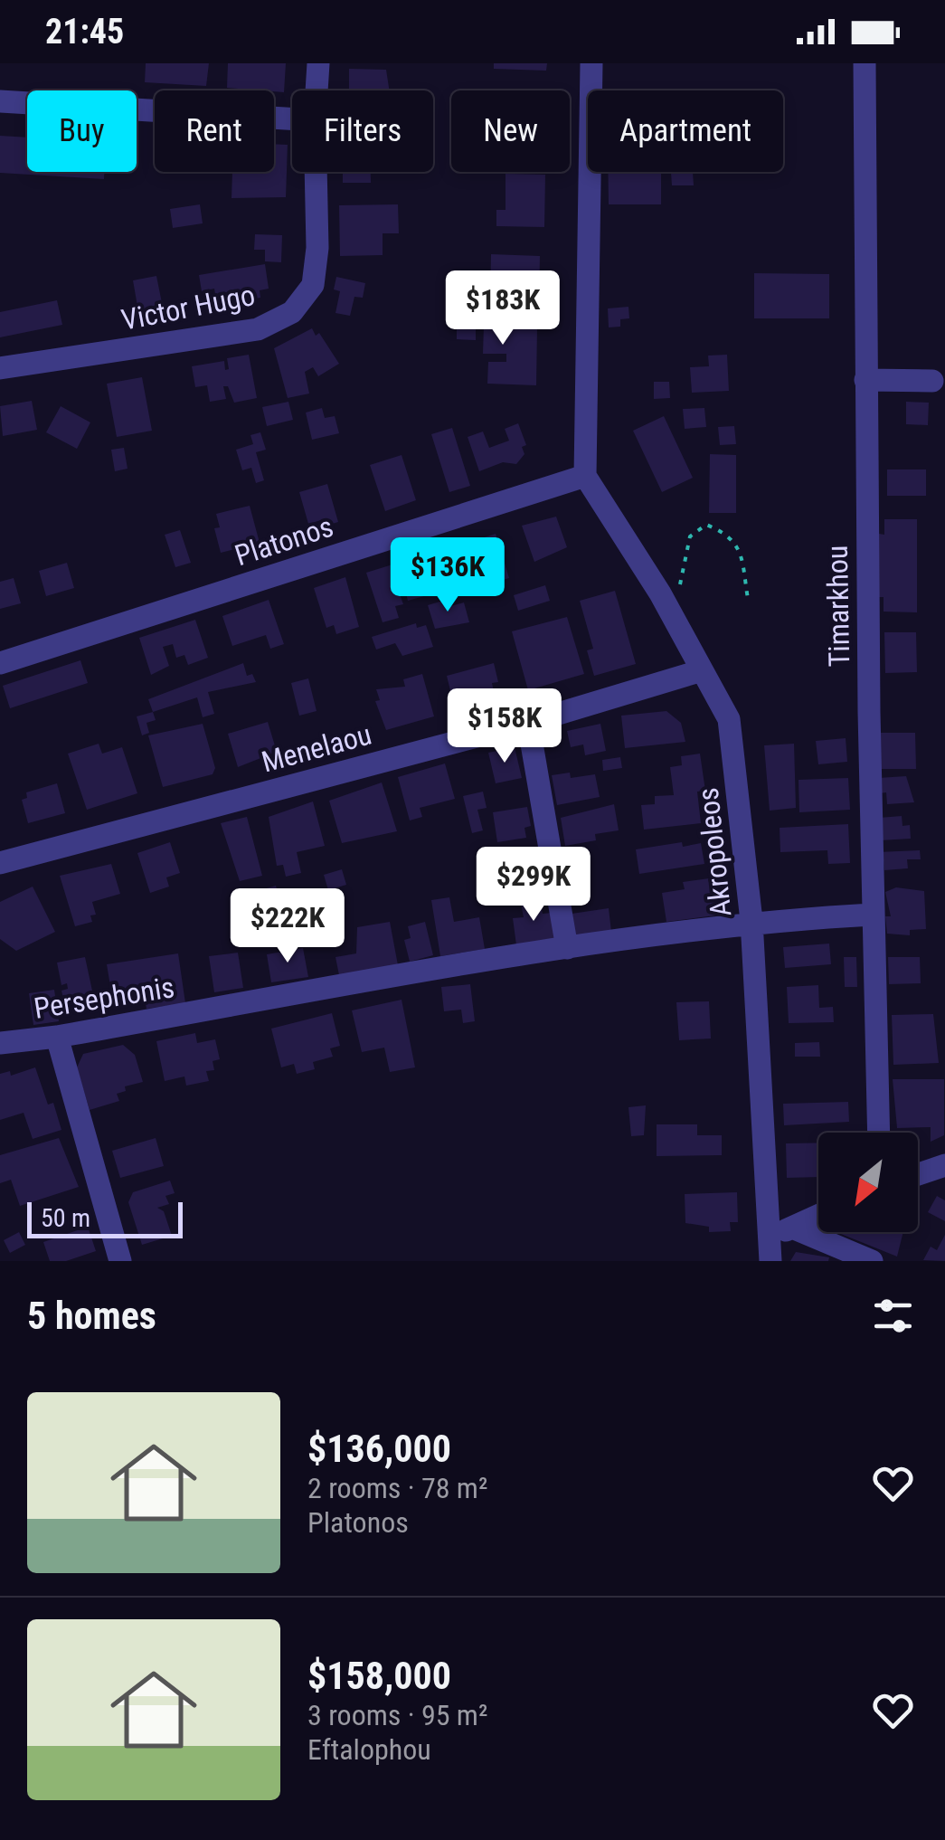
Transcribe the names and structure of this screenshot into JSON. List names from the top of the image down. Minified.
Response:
{"streets":{"street":["Victor Hugo","Platonos","Timarkhou","Menelaou","Akropoleos","Persephonis"]},"crossings":[["Platonos","Akropoleos"],["Timarkhou","Persephonis"],["Menelaou","Akropoleos"],["Akropoleos","Persephonis"]],"scale_bar":"50 m","north":"bottom left","page":{"status":"21:45","chip":["Buy","Rent","Filters","New","Apartment"],"price":["$183K","$136K","$158K","$299K","$222K"],"scale":"50 m","heading":"5 homes","list":[{"name":"$136,000","note":"2 rooms · 78 m² · Platonos"},{"name":"$158,000","note":"3 rooms · 95 m² · Eftalophou"}]}}
